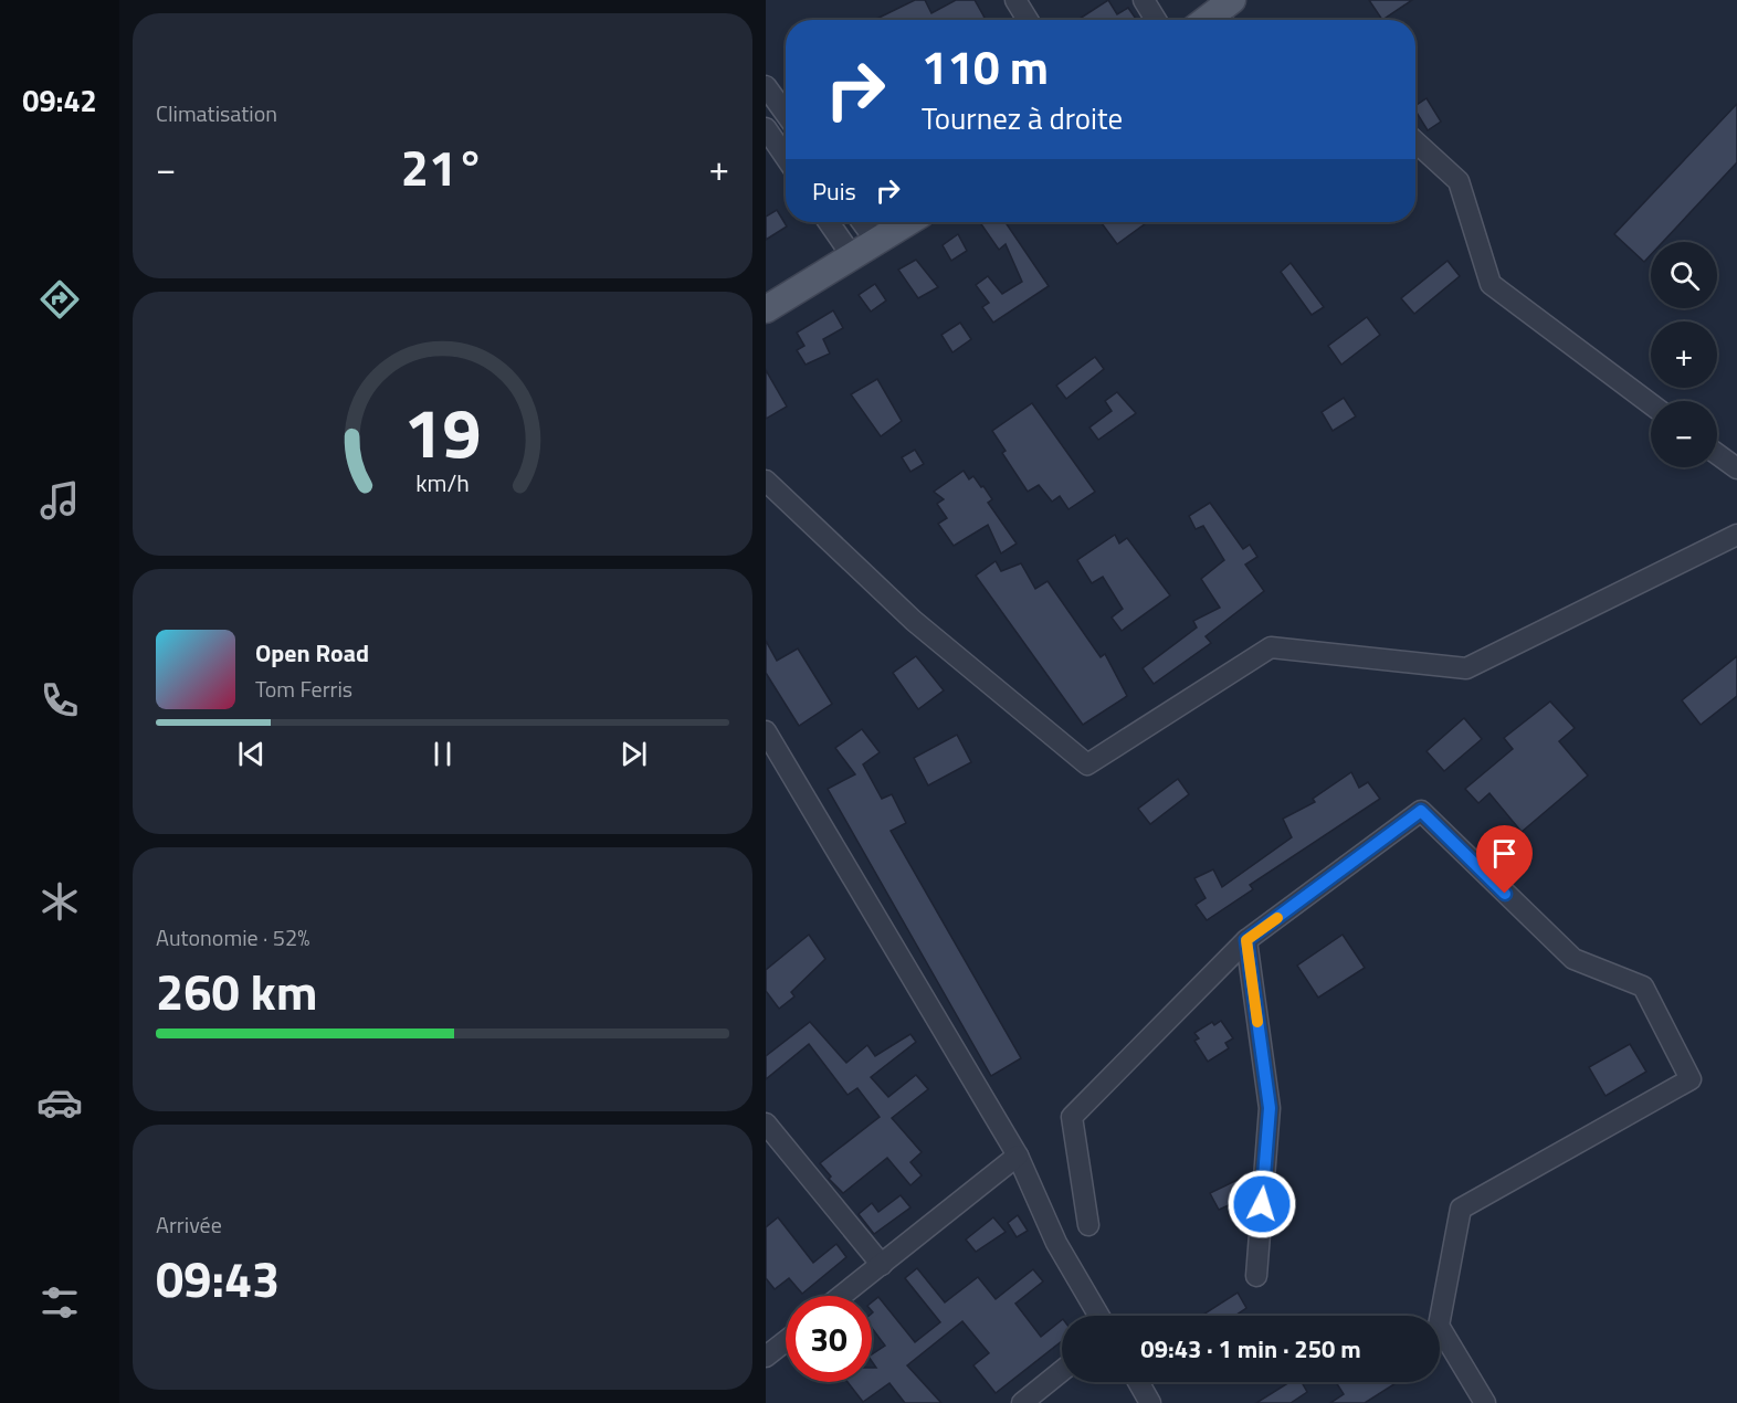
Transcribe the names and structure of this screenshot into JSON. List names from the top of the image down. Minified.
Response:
{"page":{"tabs":"09:42","tile":["Climatisation",["Autonomie · 52%","260 km"],["Arrivée","09:43"]],"turn":["110 m","Tournez à droite"],"heat":["−","21°","+"],"then":"Puis","map_buttons":["+","−"],"song":["Open Road","Tom Ferris"],"limit":"30","trip":"09:43 · 1 min · 250 m","gauge":["19","km/h"]}}
